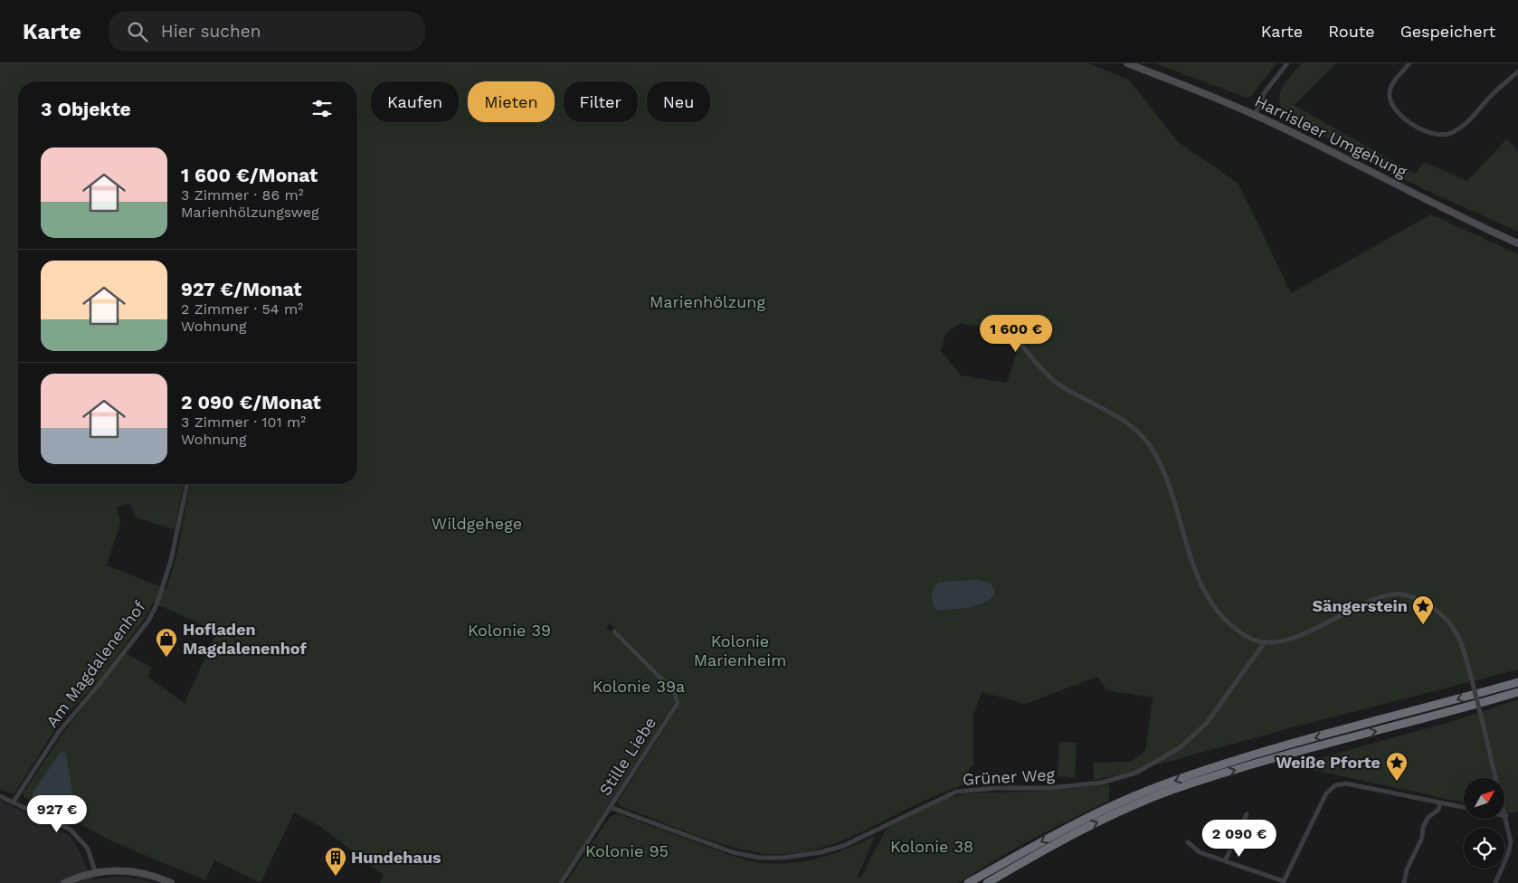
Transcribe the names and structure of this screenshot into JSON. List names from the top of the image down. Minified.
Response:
{"streets":{"main road":["Harrisleer Umgehung"],"street":["Am Magdalenenhof","Stille Liebe","Grüner Weg"]},"crossings":[["Stille Liebe","Grüner Weg"]],"parks":["Marienhölzung","Wildgehege","Kolonie 39","Kolonie Marienheim","Kolonie 39a","Kolonie 38","Kolonie 95"],"places":{"place":["Sängerstein","Weiße Pforte"],"shop":["Hofladen Magdalenenhof"],"building":["Hundehaus"]},"north":"top right","page":{"header":"Karte","search":"Hier suchen","nav":["Karte","Route","Gespeichert"],"chip":["Kaufen","Mieten","Filter","Neu"],"heading":"3 Objekte","list":[{"name":"1 600 €/Monat","note":"3 Zimmer · 86 m² · Marienhölzungsweg"},{"name":"927 €/Monat","note":"2 Zimmer · 54 m² · Wohnung"},{"name":"2 090 €/Monat","note":"3 Zimmer · 101 m² · Wohnung"}],"price":["1 600 €","927 €","2 090 €"]}}
